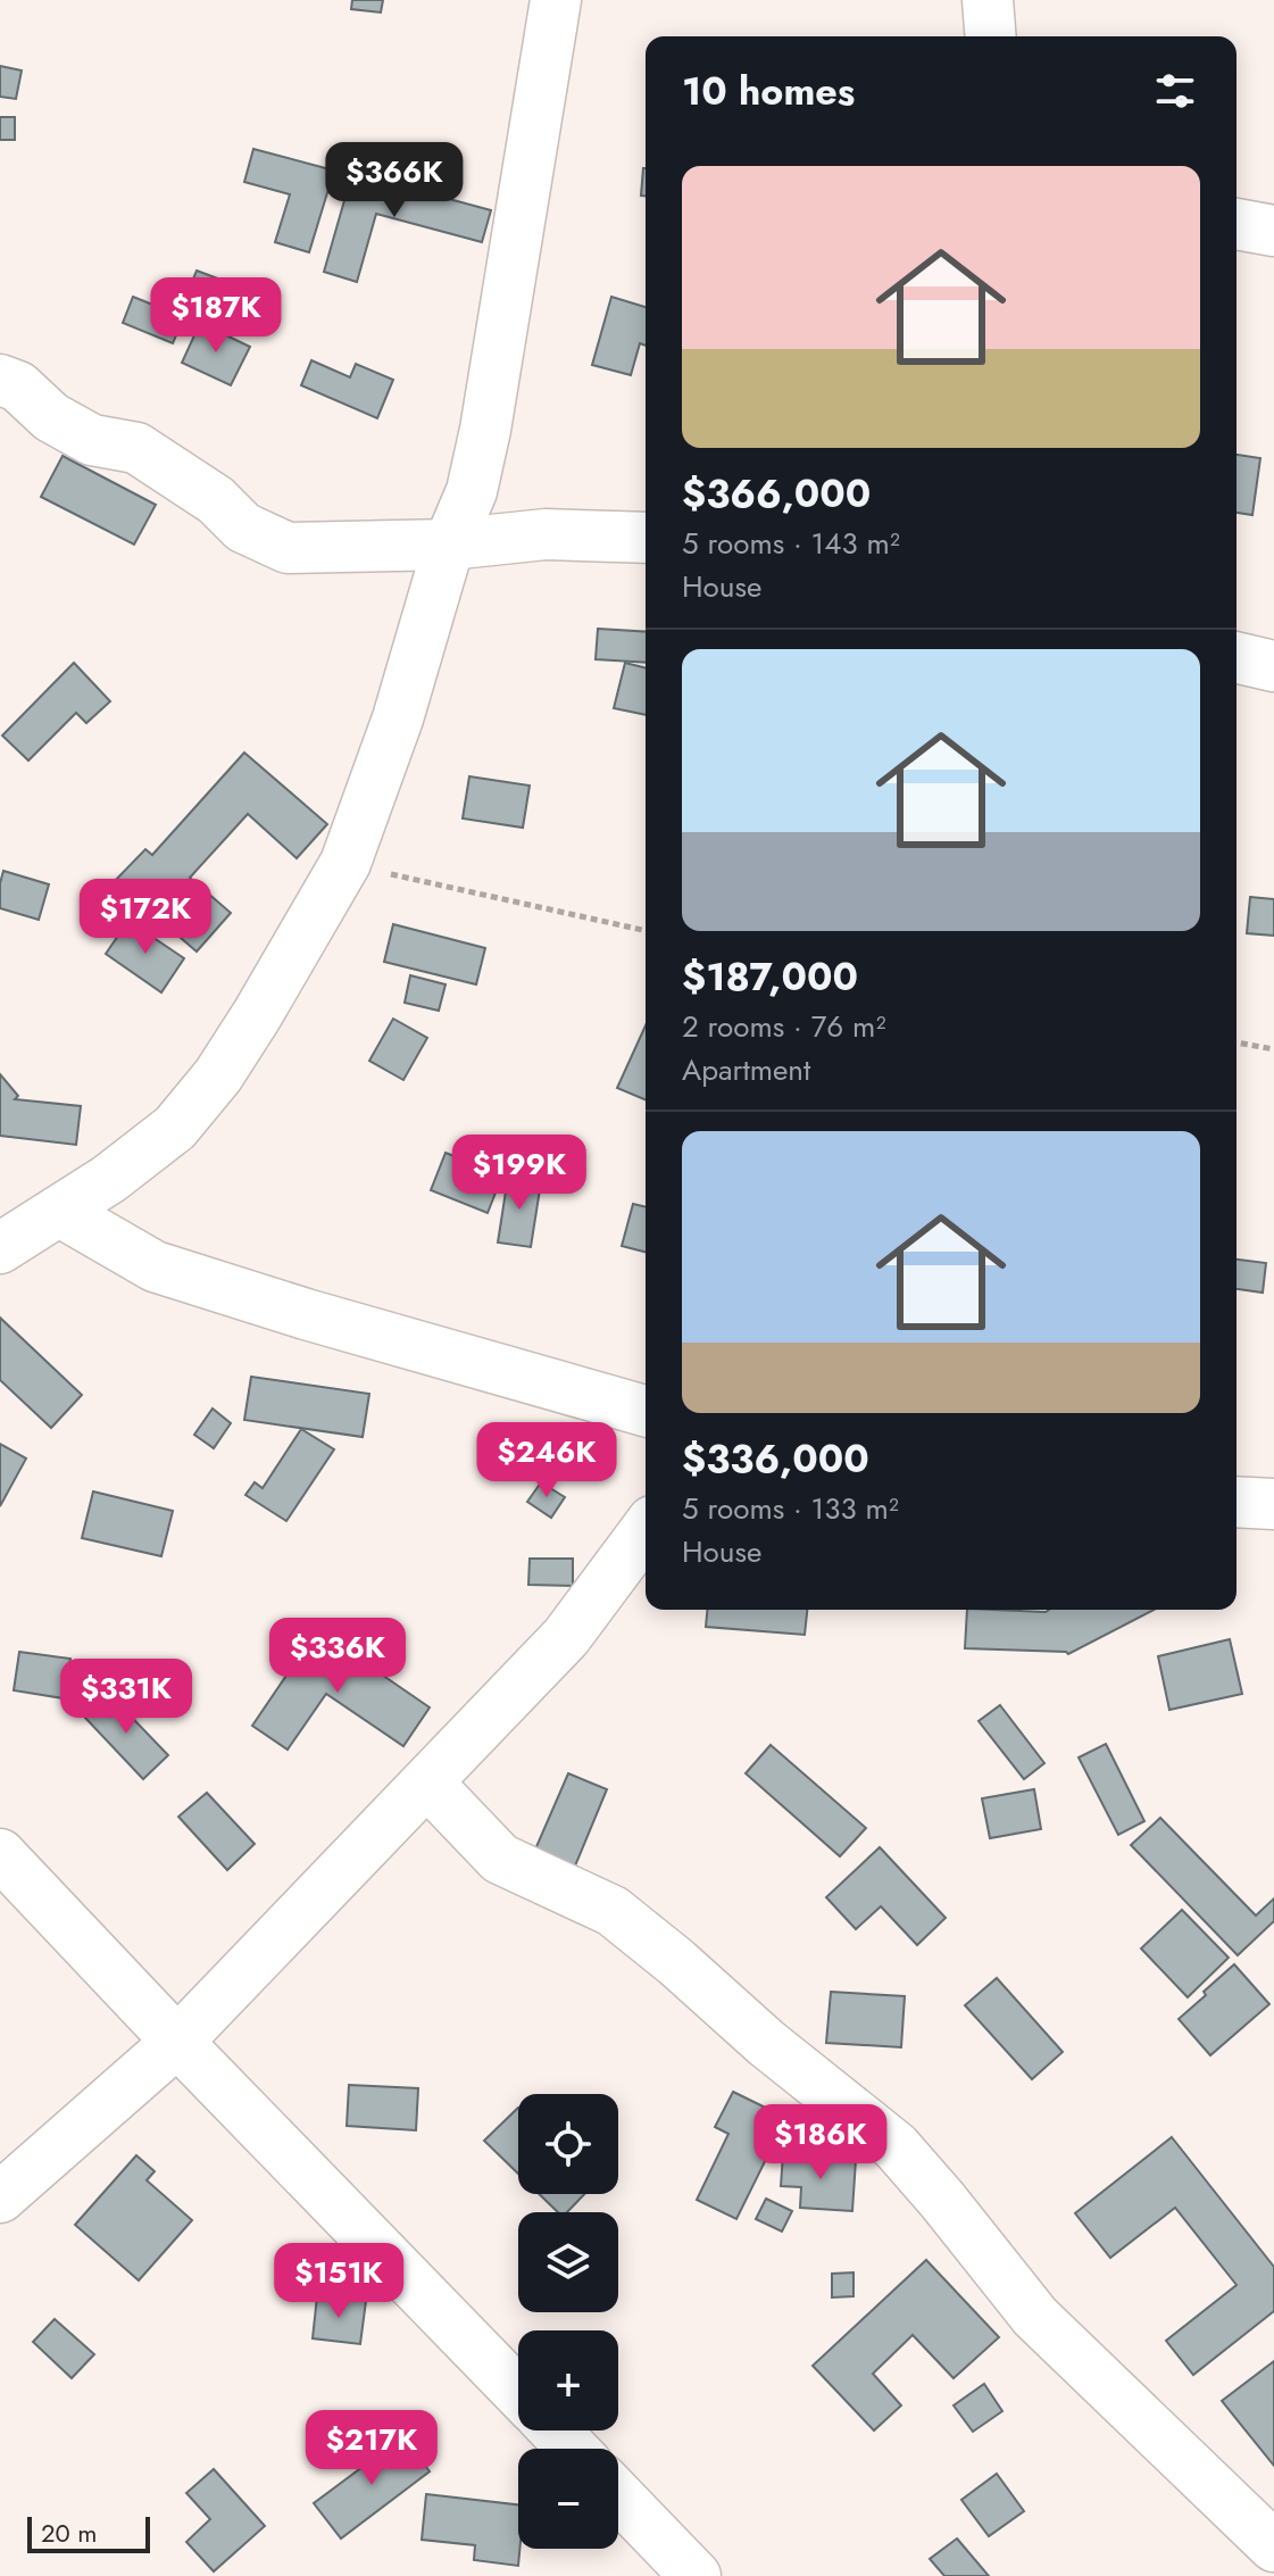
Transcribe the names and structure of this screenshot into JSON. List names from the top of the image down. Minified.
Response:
{"scale_bar":"20 m","page":{"heading":"10 homes","price":["$366K","$187K","$172K","$199K","$246K","$336K","$331K","$186K","$151K","$217K"],"list":[{"name":"$366,000","note":"5 rooms · 143 m² · House"},{"name":"$187,000","note":"2 rooms · 76 m² · Apartment"},{"name":"$336,000","note":"5 rooms · 133 m² · House"}],"map_buttons":["+","−"],"scale":"20 m"}}
